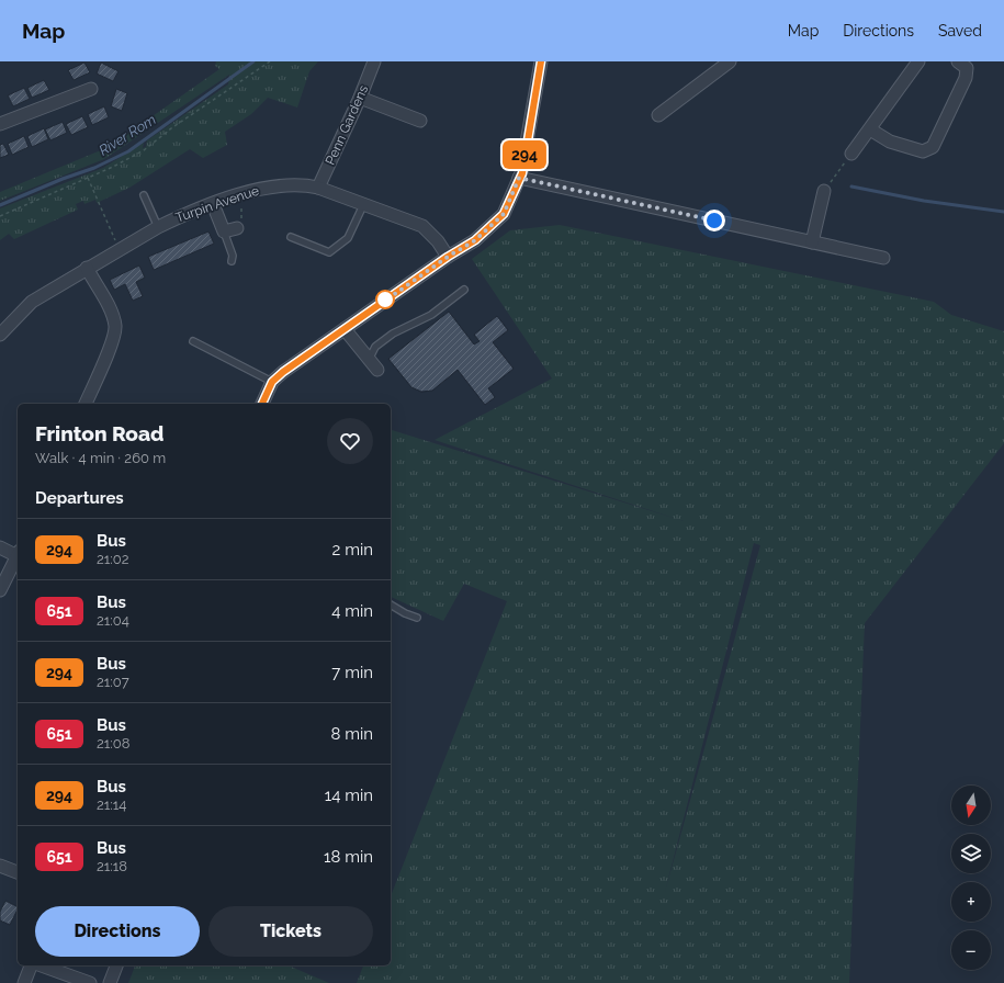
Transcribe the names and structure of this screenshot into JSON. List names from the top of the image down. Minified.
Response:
{"streets":{"street":["Penn Gardens","Turpin Avenue"]},"crossings":[["Penn Gardens","Turpin Avenue"]],"water":["River Rom"],"lines":["bus line 294"],"north":"bottom","page":{"header":"Map","nav":["Map","Directions","Saved"],"on_map":"294","heading":[["Frinton Road","Walk · 4 min · 260 m"],"Departures"],"list":[{"mark":"294","name":"Bus","note":"21:02","value":"2 min"},{"mark":"651","name":"Bus","note":"21:04","value":"4 min"},{"mark":"294","name":"Bus","note":"21:07","value":"7 min"},{"mark":"651","name":"Bus","note":"21:08","value":"8 min"},{"mark":"294","name":"Bus","note":"21:14","value":"14 min"},{"mark":"651","name":"Bus","note":"21:18","value":"18 min"}],"map_buttons":["+","−"],"buttons":["Directions","Tickets"]}}
